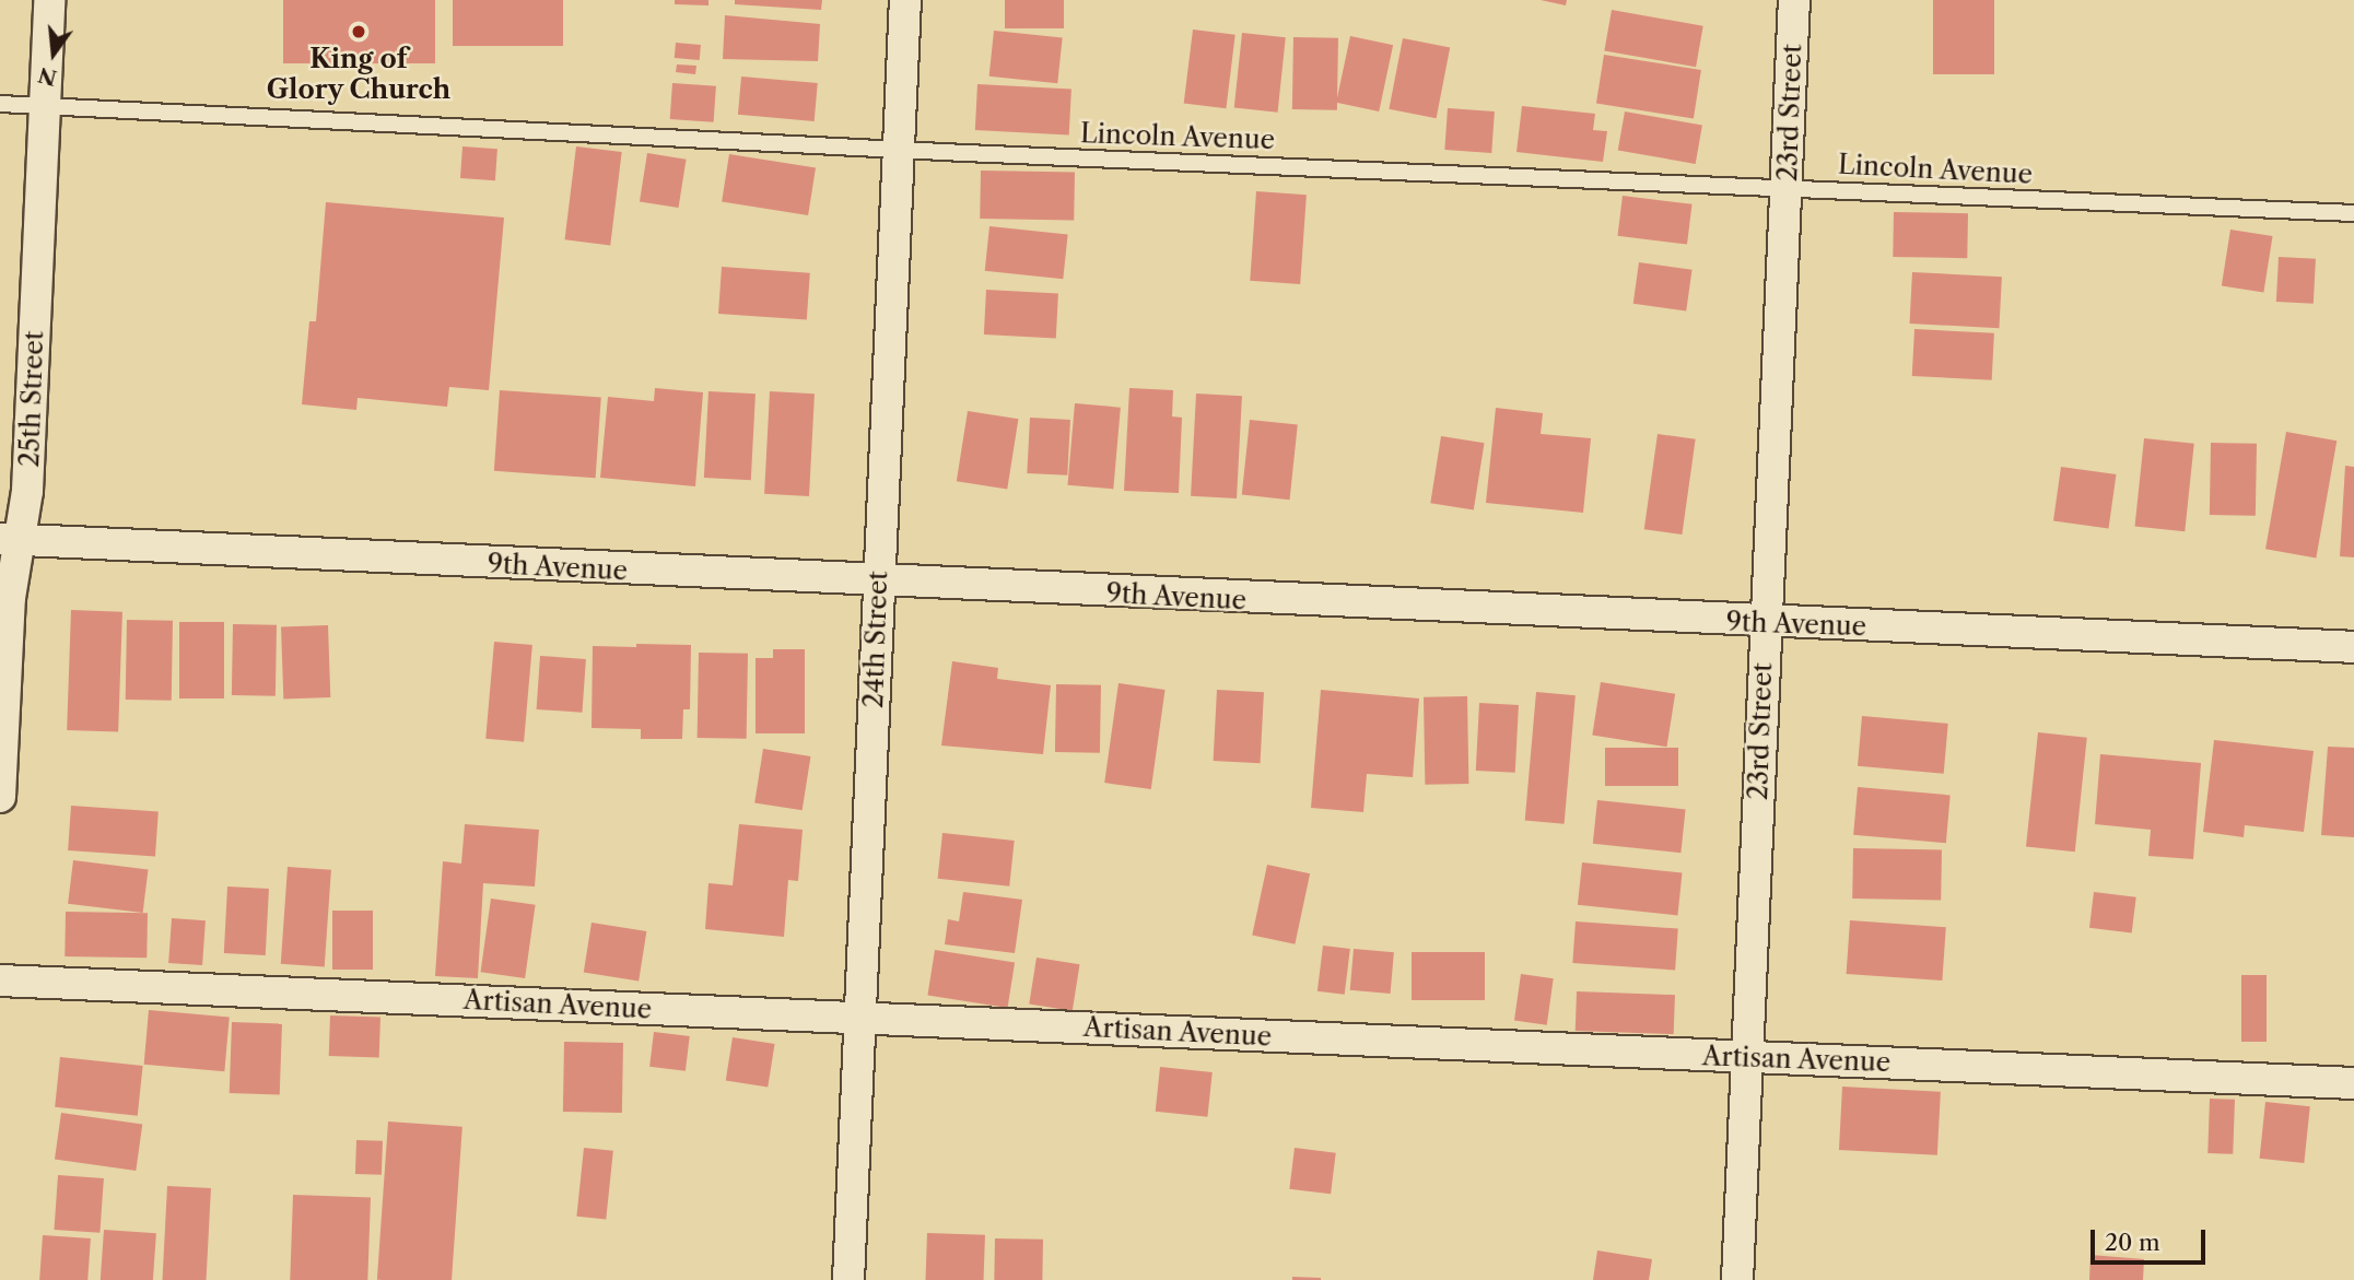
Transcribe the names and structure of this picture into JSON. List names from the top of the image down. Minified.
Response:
{"streets":{"street":["23rd Street","25th Street","9th Avenue","24th Street","Artisan Avenue"],"lane":["Lincoln Avenue"]},"crossings":[["23rd Street","Lincoln Avenue"],["23rd Street","9th Avenue"],["23rd Street","Artisan Avenue"],["Lincoln Avenue","25th Street"],["Lincoln Avenue","24th Street"],["25th Street","9th Avenue"],["9th Avenue","24th Street"],["24th Street","Artisan Avenue"]],"places":["King of Glory Church"],"scale_bar":"20 m","north":"bottom"}
